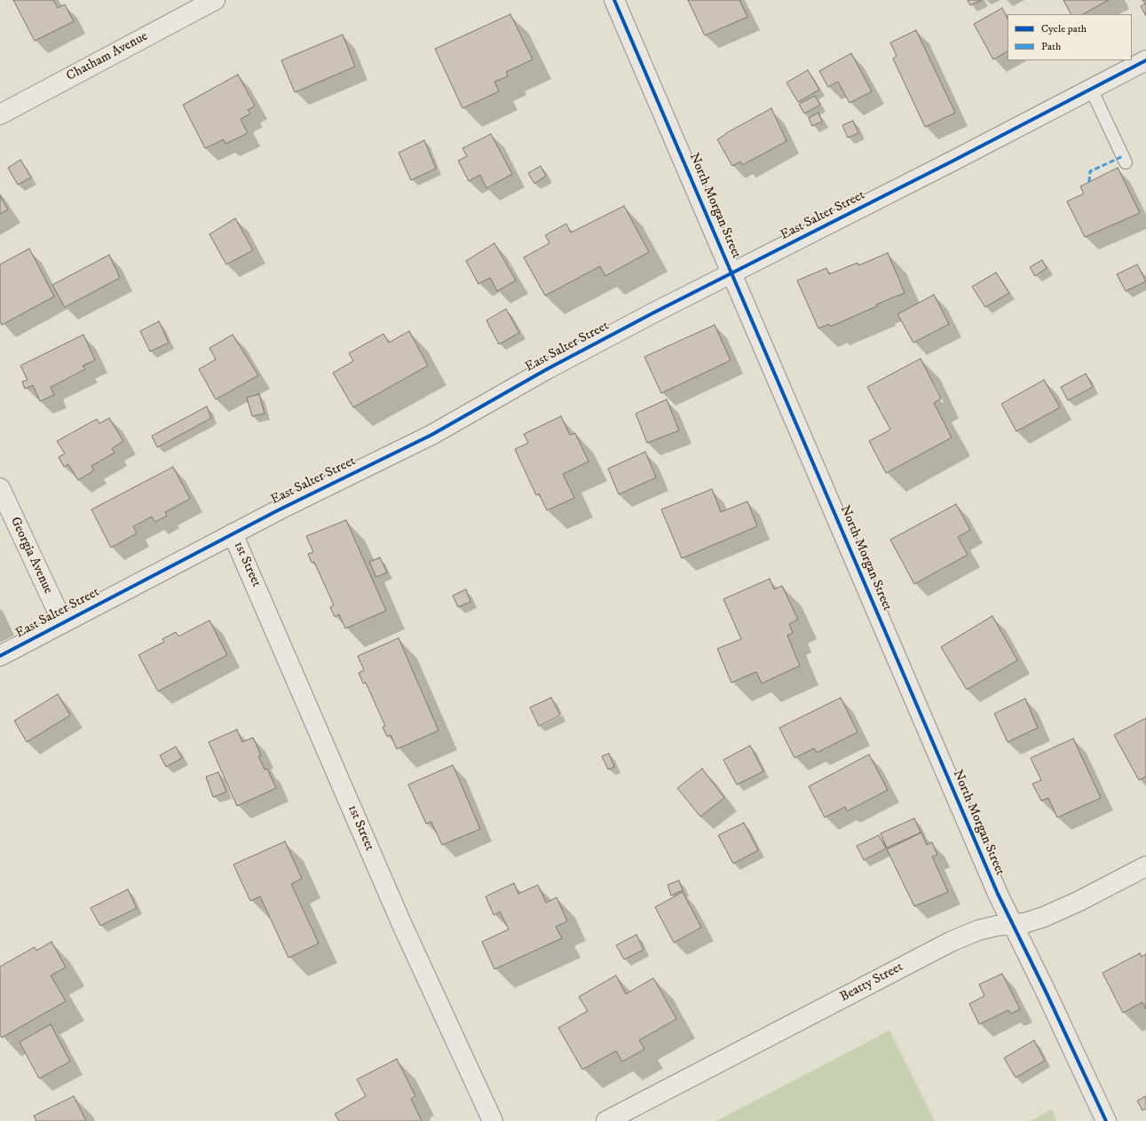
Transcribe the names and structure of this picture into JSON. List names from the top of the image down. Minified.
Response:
{"streets":{"street":["Chatham Avenue","North Morgan Street","East Salter Street","Georgia Avenue","1st Street","Beatty Street"]},"crossings":[["North Morgan Street","East Salter Street"],["North Morgan Street","Beatty Street"],["East Salter Street","Georgia Avenue"],["East Salter Street","1st Street"]],"legend":["Cycle path","Path"]}
